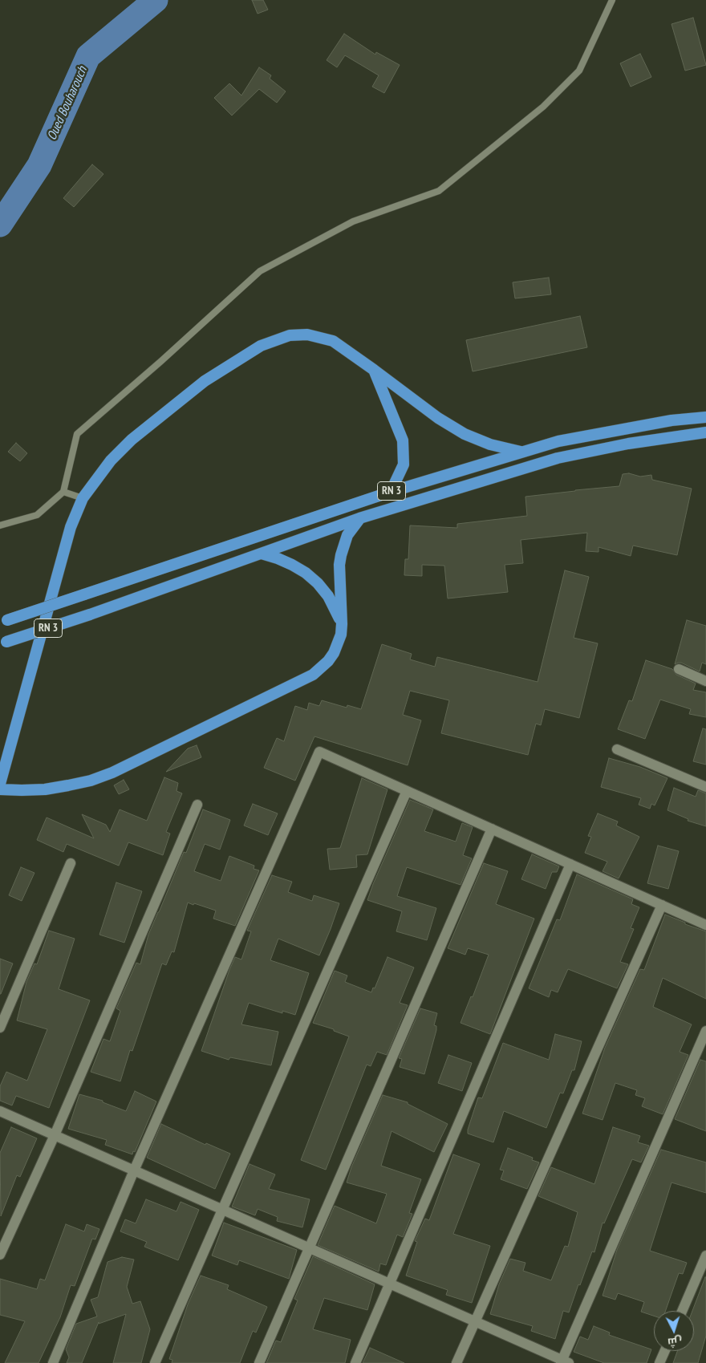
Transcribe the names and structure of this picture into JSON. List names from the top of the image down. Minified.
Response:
{"streets":{"highway":["RN 3"]},"water":["Oued Bouharouch"],"north":"bottom"}
